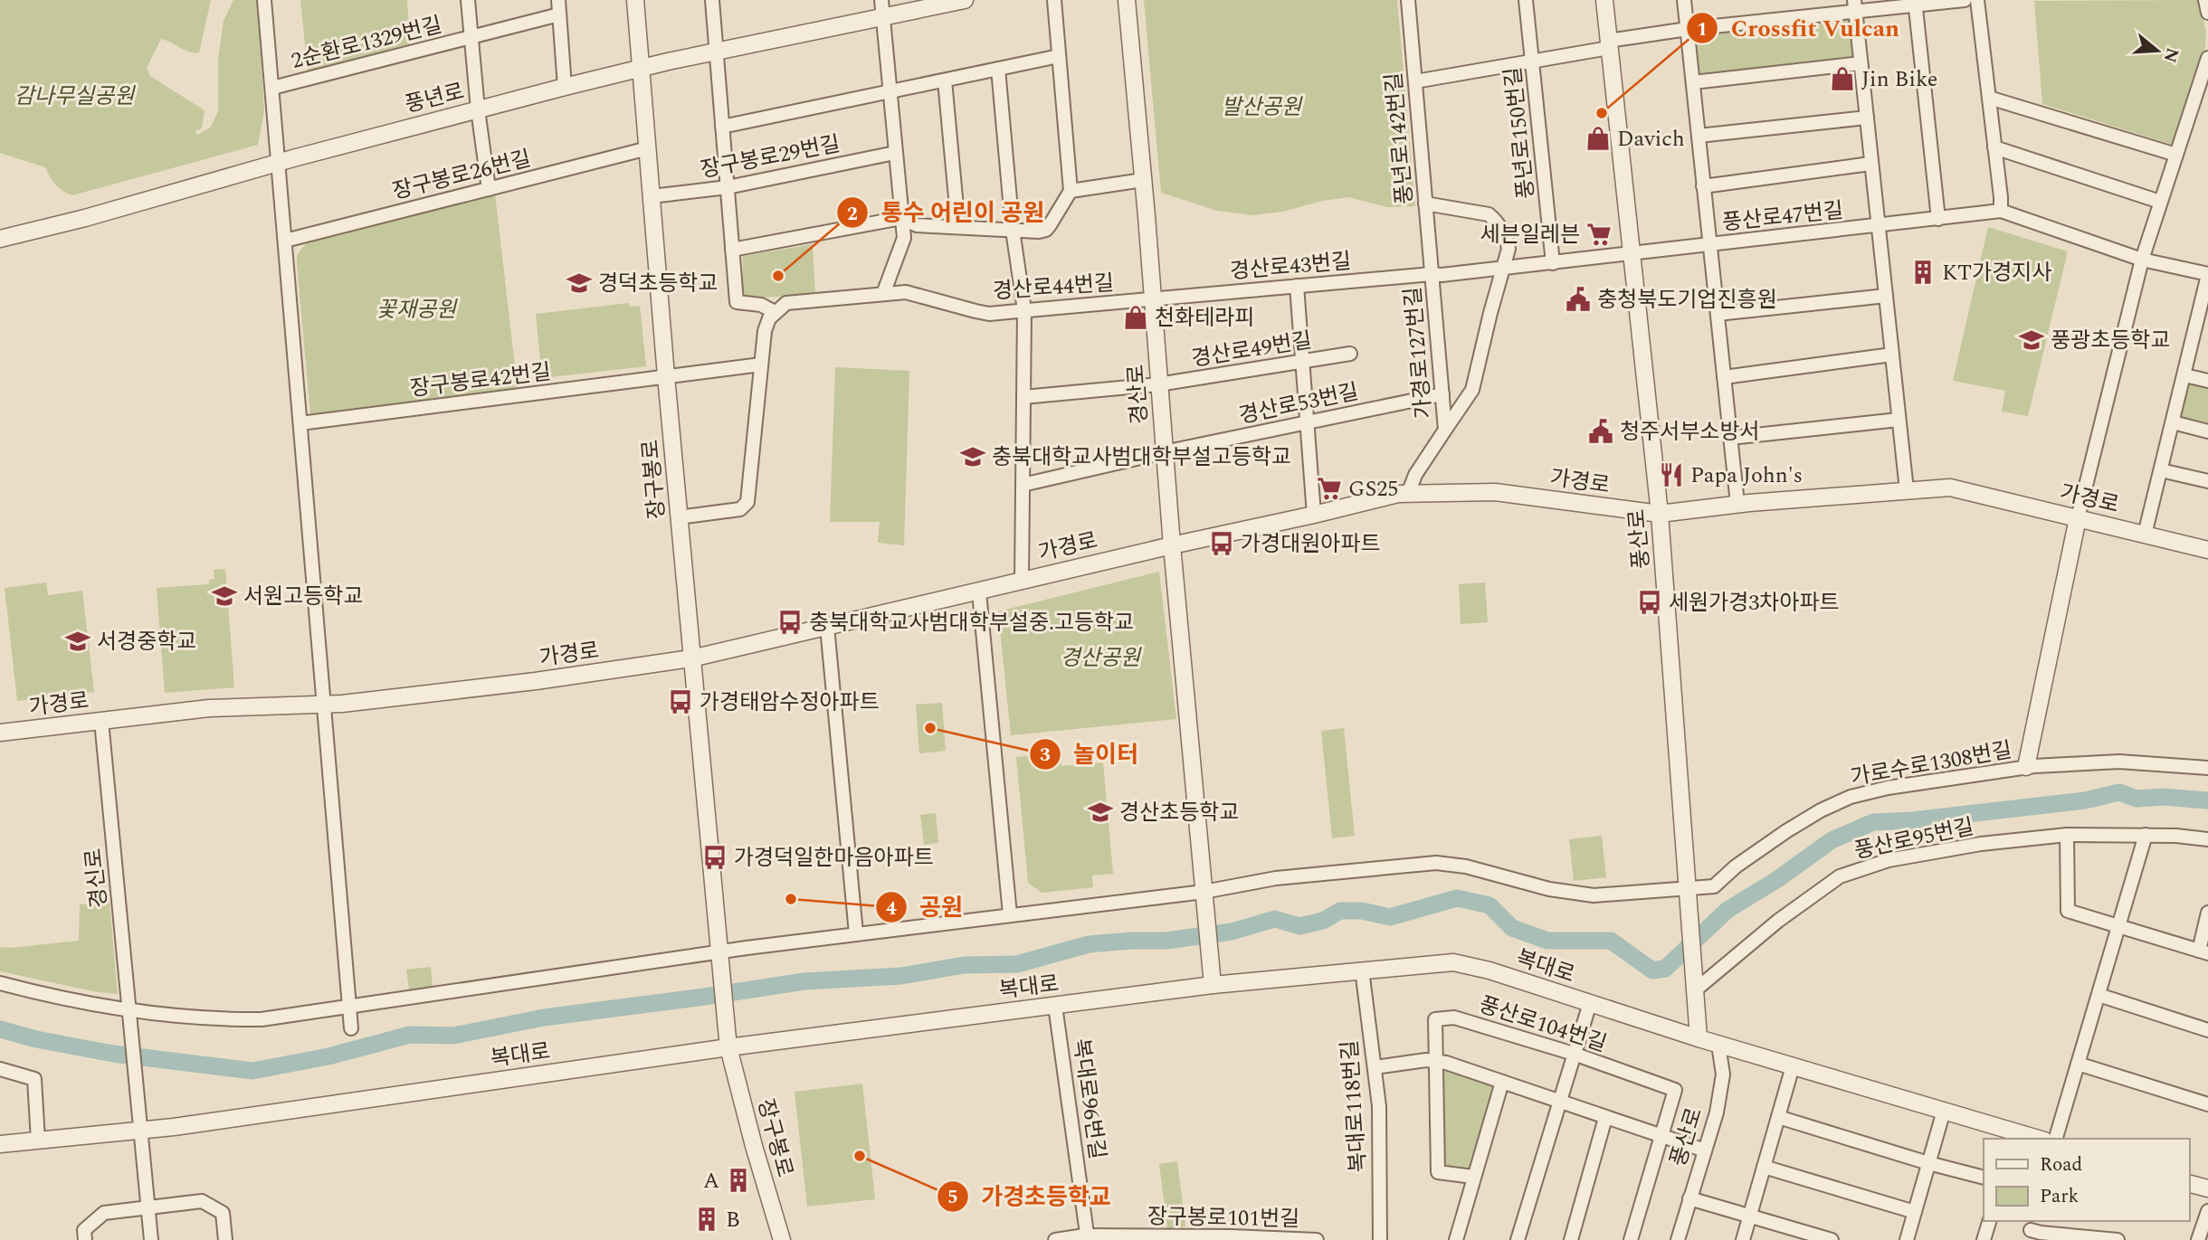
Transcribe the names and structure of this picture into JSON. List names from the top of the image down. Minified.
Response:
{"streets":{"street":["2순환로1329번길","풍년로","풍년로150번길","풍년로142번길","장구봉로29번길","장구봉로26번길","풍산로47번길","경산로43번길","경산로44번길","경산로49번길","가경로127번길","장구봉로42번길","경산로","경산로53번길","장구봉로","가경로","풍산로","가로수로1308번길","풍산로95번길","경신로","복대로","풍산로104번길","복대로96번길","복대로118번길","장구봉로101번길"]},"crossings":[["풍년로","장구봉로"],["풍년로150번길","풍산로47번길"],["풍년로150번길","경산로43번길"],["풍년로142번길","경산로43번길"],["풍년로142번길","가경로127번길"],["장구봉로29번길","장구봉로"],["장구봉로26번길","장구봉로"],["풍산로47번길","경산로43번길"],["풍산로47번길","가경로"],["풍산로47번길","풍산로"],["경산로43번길","경산로44번길"],["경산로43번길","가경로127번길"],["경산로43번길","경산로"],["경산로44번길","경산로"],["경산로49번길","경산로"],["가경로127번길","경산로53번길"],["가경로127번길","가경로"],["장구봉로42번길","장구봉로"],["경산로","경산로53번길"],["경산로","가경로"],["경산로","가로수로1308번길"],["경산로","복대로"],["장구봉로","가경로"],["장구봉로","가로수로1308번길"],["장구봉로","복대로"],["가경로","풍산로"],["가경로","경신로"],["풍산로","가로수로1308번길"],["풍산로","풍산로95번길"],["풍산로","복대로"],["가로수로1308번길","경신로"],["경신로","복대로"],["복대로","복대로96번길"],["복대로","복대로118번길"],["복대로96번길","장구봉로101번길"]],"parks":["감나무실공원","발산공원","꽃재공원","경산공원"],"places":{"shop":["Jin Bike","Davich","천화테라피"],"other":["Crossfit Vulcan","통수 어린이 공원","놀이터","공원","가경초등학교"],"supermarket":["세븐일레븐","GS25"],"building":["KT가경지사","A","B"],"school or university":["경덕초등학교","풍광초등학교","충북대학교사범대학부설고등학교","서원고등학교","서경중학교","경산초등학교"],"public building":["충청북도기업진흥원","청주서부소방서"],"restaurant":["Papa John's"],"bus stop":["가경대원아파트","세원가경3차아파트","충북대학교사범대학부설중.고등학교","가경태암수정아파트","가경덕일한마음아파트"]},"legend":["Road","Park"],"north":"right"}
